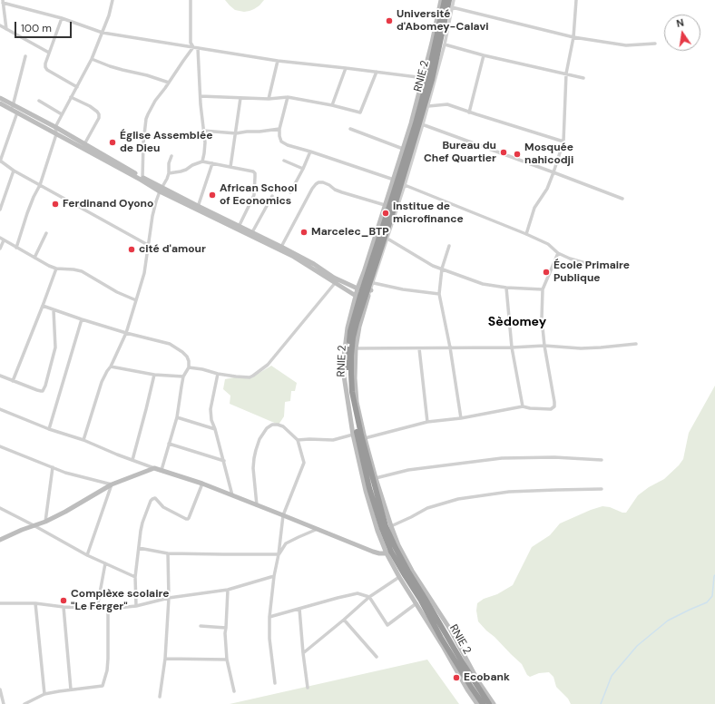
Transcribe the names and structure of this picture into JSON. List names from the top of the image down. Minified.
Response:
{"streets":{"highway":["RNIE 2"]},"districts":["Sèdomey"],"places":["Université d'Abomey-Calavi","Église Assemblée de Dieu","Bureau du Chef Quartier","Mosquée nahicodji","African School of Economics","Ferdinand Oyono","institue de microfinance","Marcelec_BTP","cité d'amour","École Primaire Publique","Complèxe scolaire \"Le Ferger\"","Ecobank"],"scale_bar":"100 m","north":"top"}
